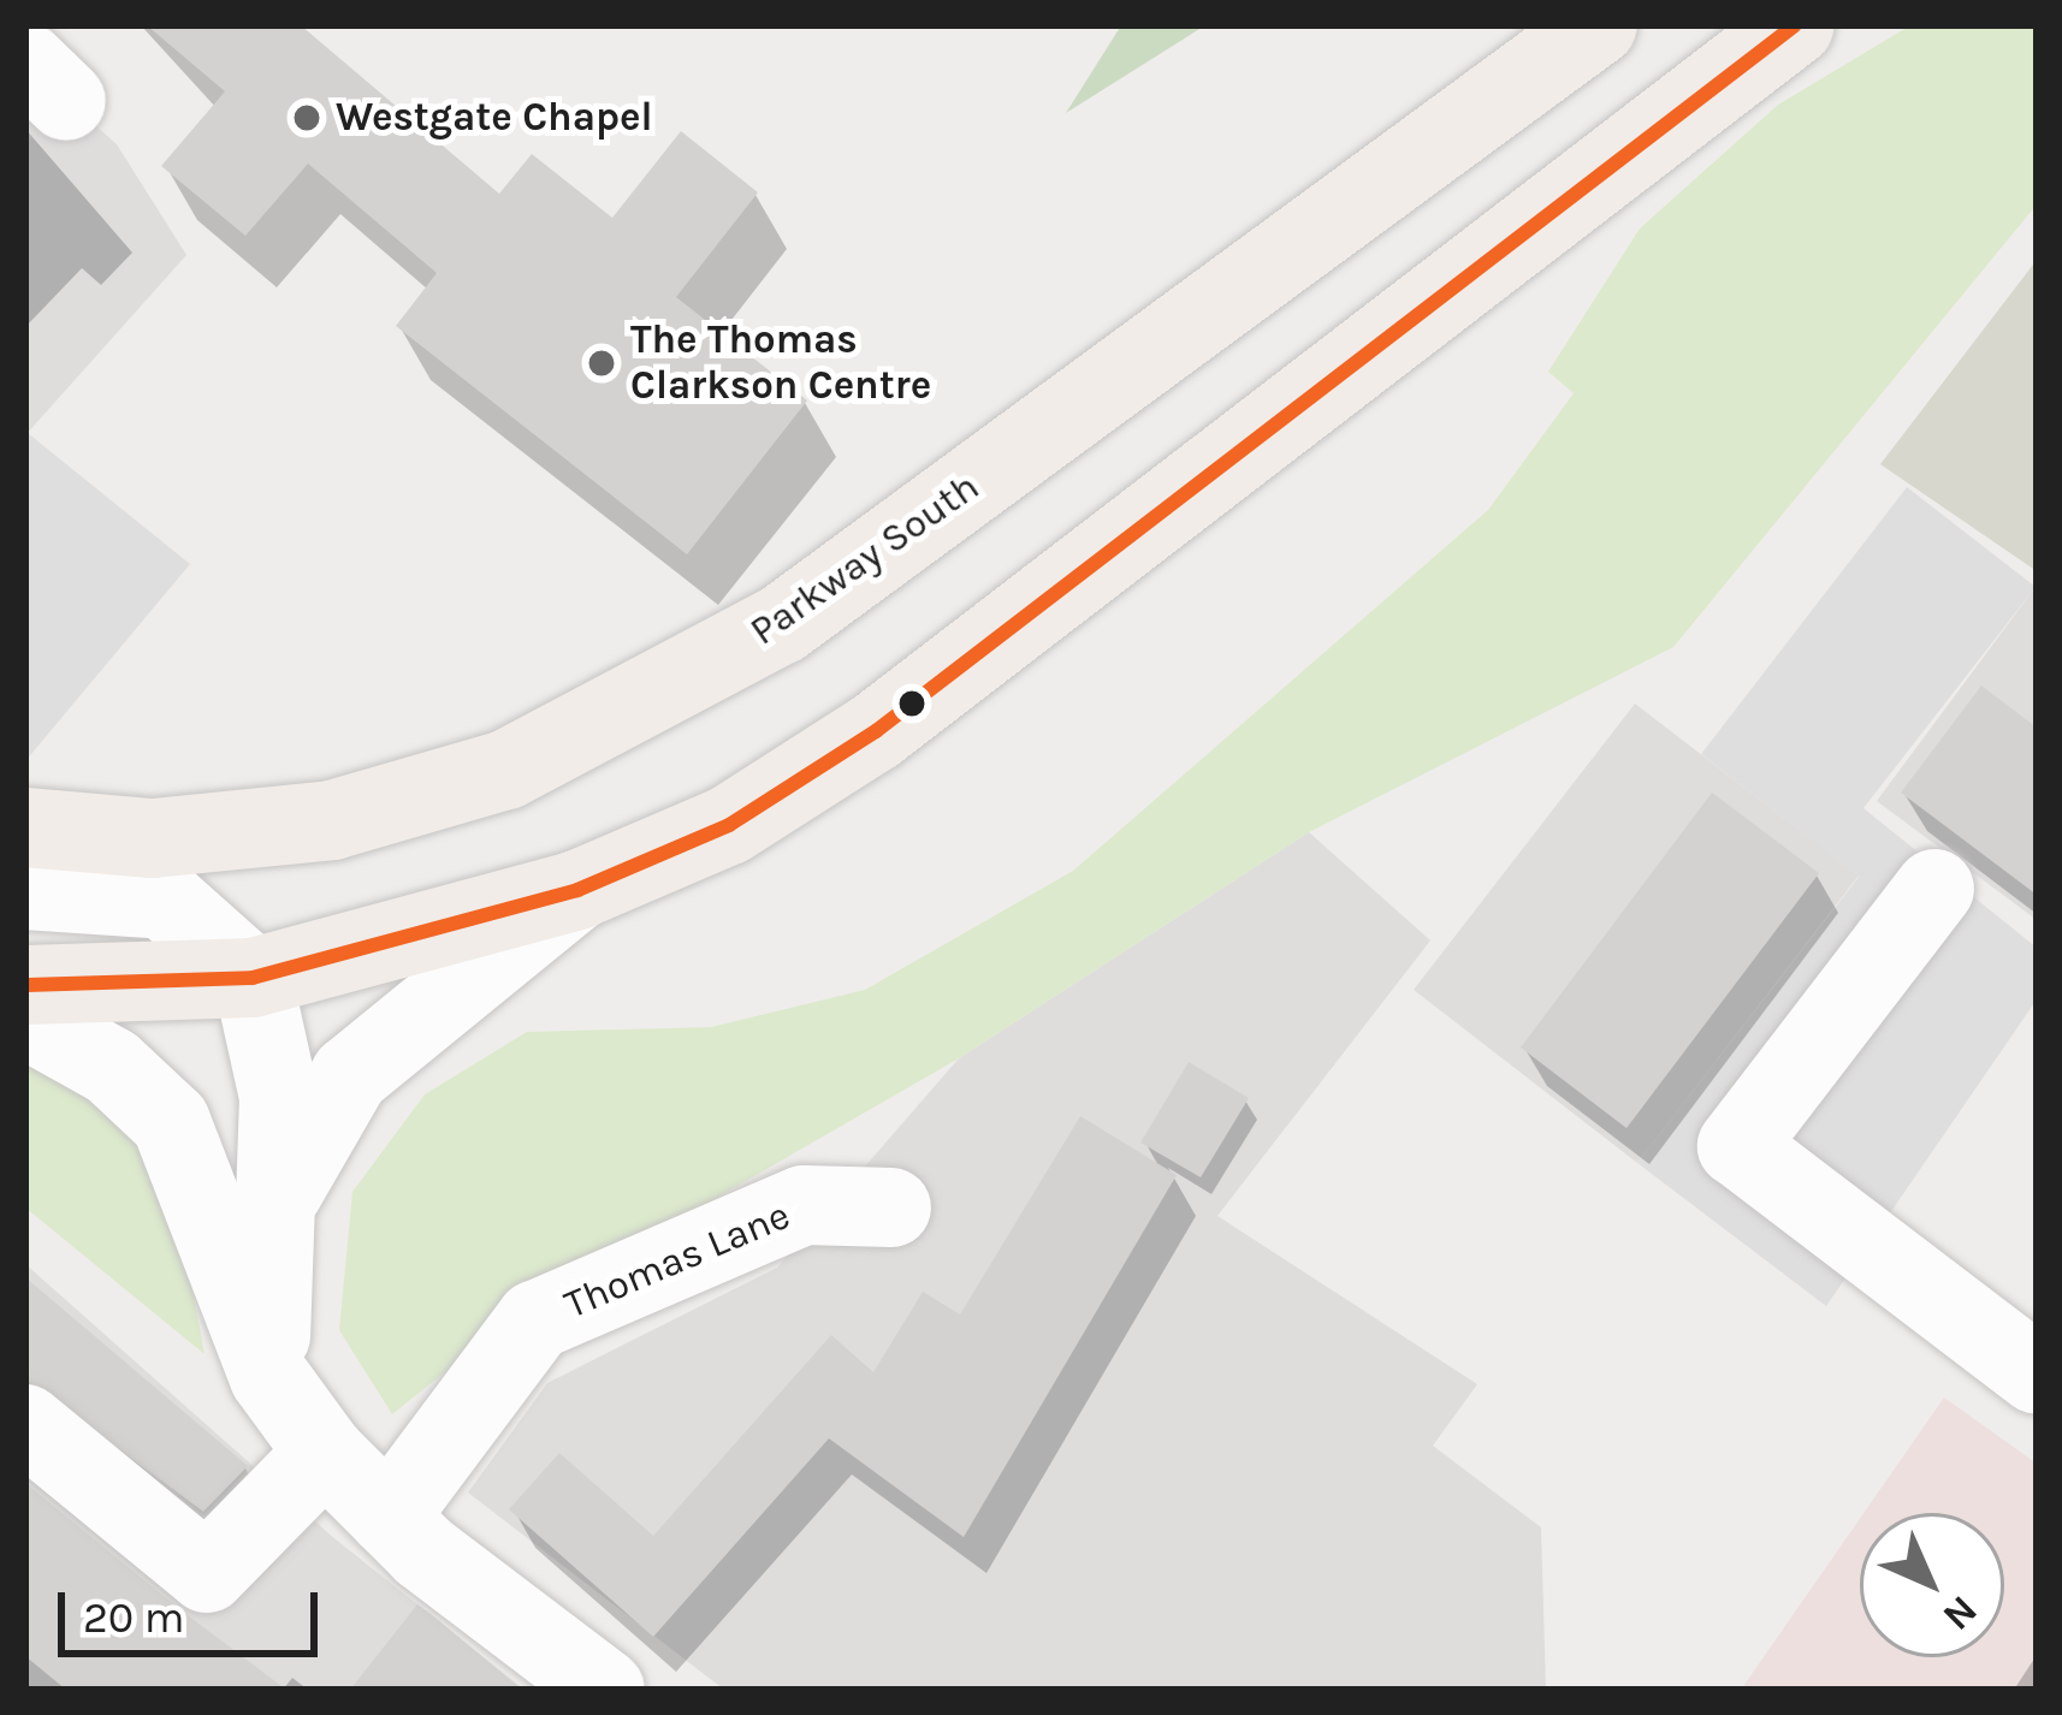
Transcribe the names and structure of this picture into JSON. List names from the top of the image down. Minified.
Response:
{"streets":{"main road":["Parkway South"],"street":["Thomas Lane"]},"places":["Westgate Chapel","The Thomas Clarkson Centre"],"scale_bar":"20 m","north":"bottom right"}
